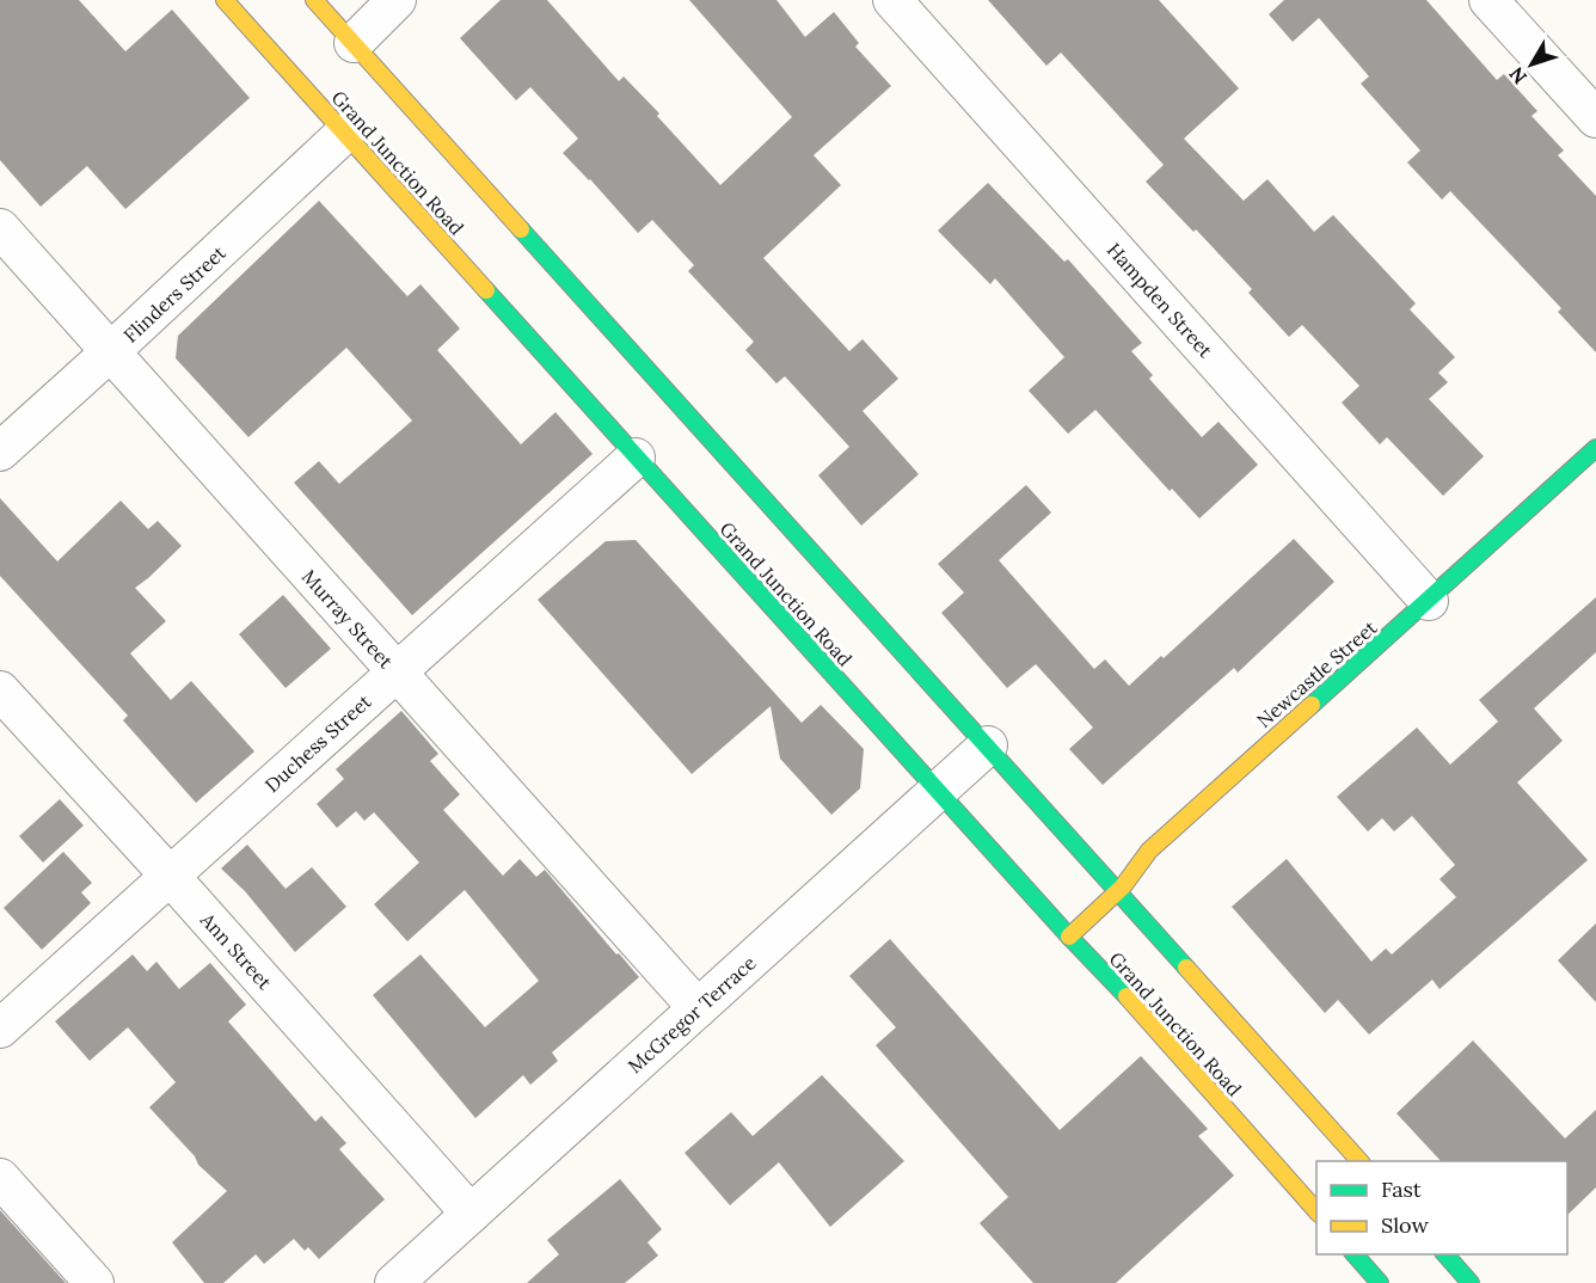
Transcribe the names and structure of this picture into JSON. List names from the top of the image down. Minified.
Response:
{"streets":{"main road":["Grand Junction Road","Newcastle Street"],"street":["Flinders Street","Hampden Street","Murray Street","Duchess Street","Ann Street","McGregor Terrace"]},"crossings":[["Grand Junction Road","Flinders Street"],["Grand Junction Road","Newcastle Street"],["Grand Junction Road","Duchess Street"],["Grand Junction Road","McGregor Terrace"],["Flinders Street","Murray Street"],["Hampden Street","Newcastle Street"],["Murray Street","Duchess Street"],["Murray Street","McGregor Terrace"],["Duchess Street","Ann Street"],["Ann Street","McGregor Terrace"]],"legend":["Fast","Slow"],"north":"bottom left"}
